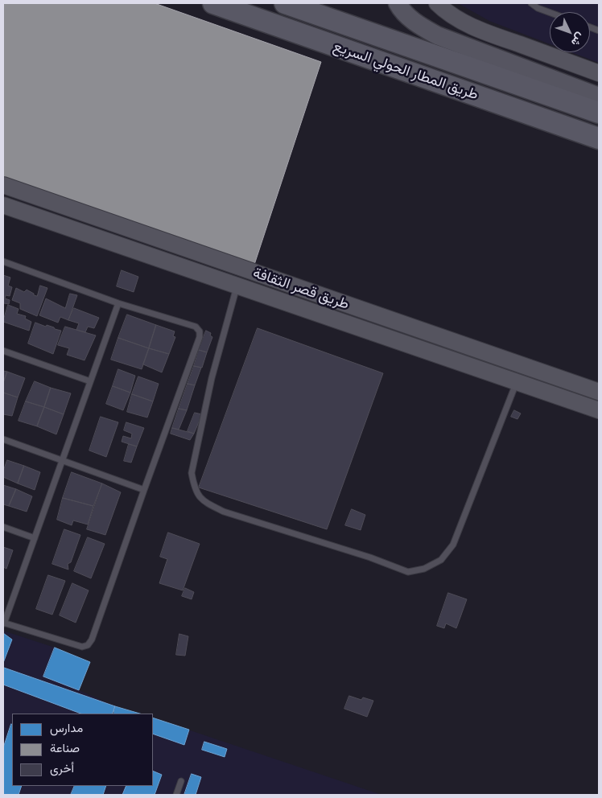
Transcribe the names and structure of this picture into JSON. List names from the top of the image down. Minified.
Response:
{"streets":{"highway":["طريق المطار الحولي السريع"],"street":["طريق قصر الثقافة"]},"legend":["مدارس","صناعة","أخرى"],"north":"bottom right"}
